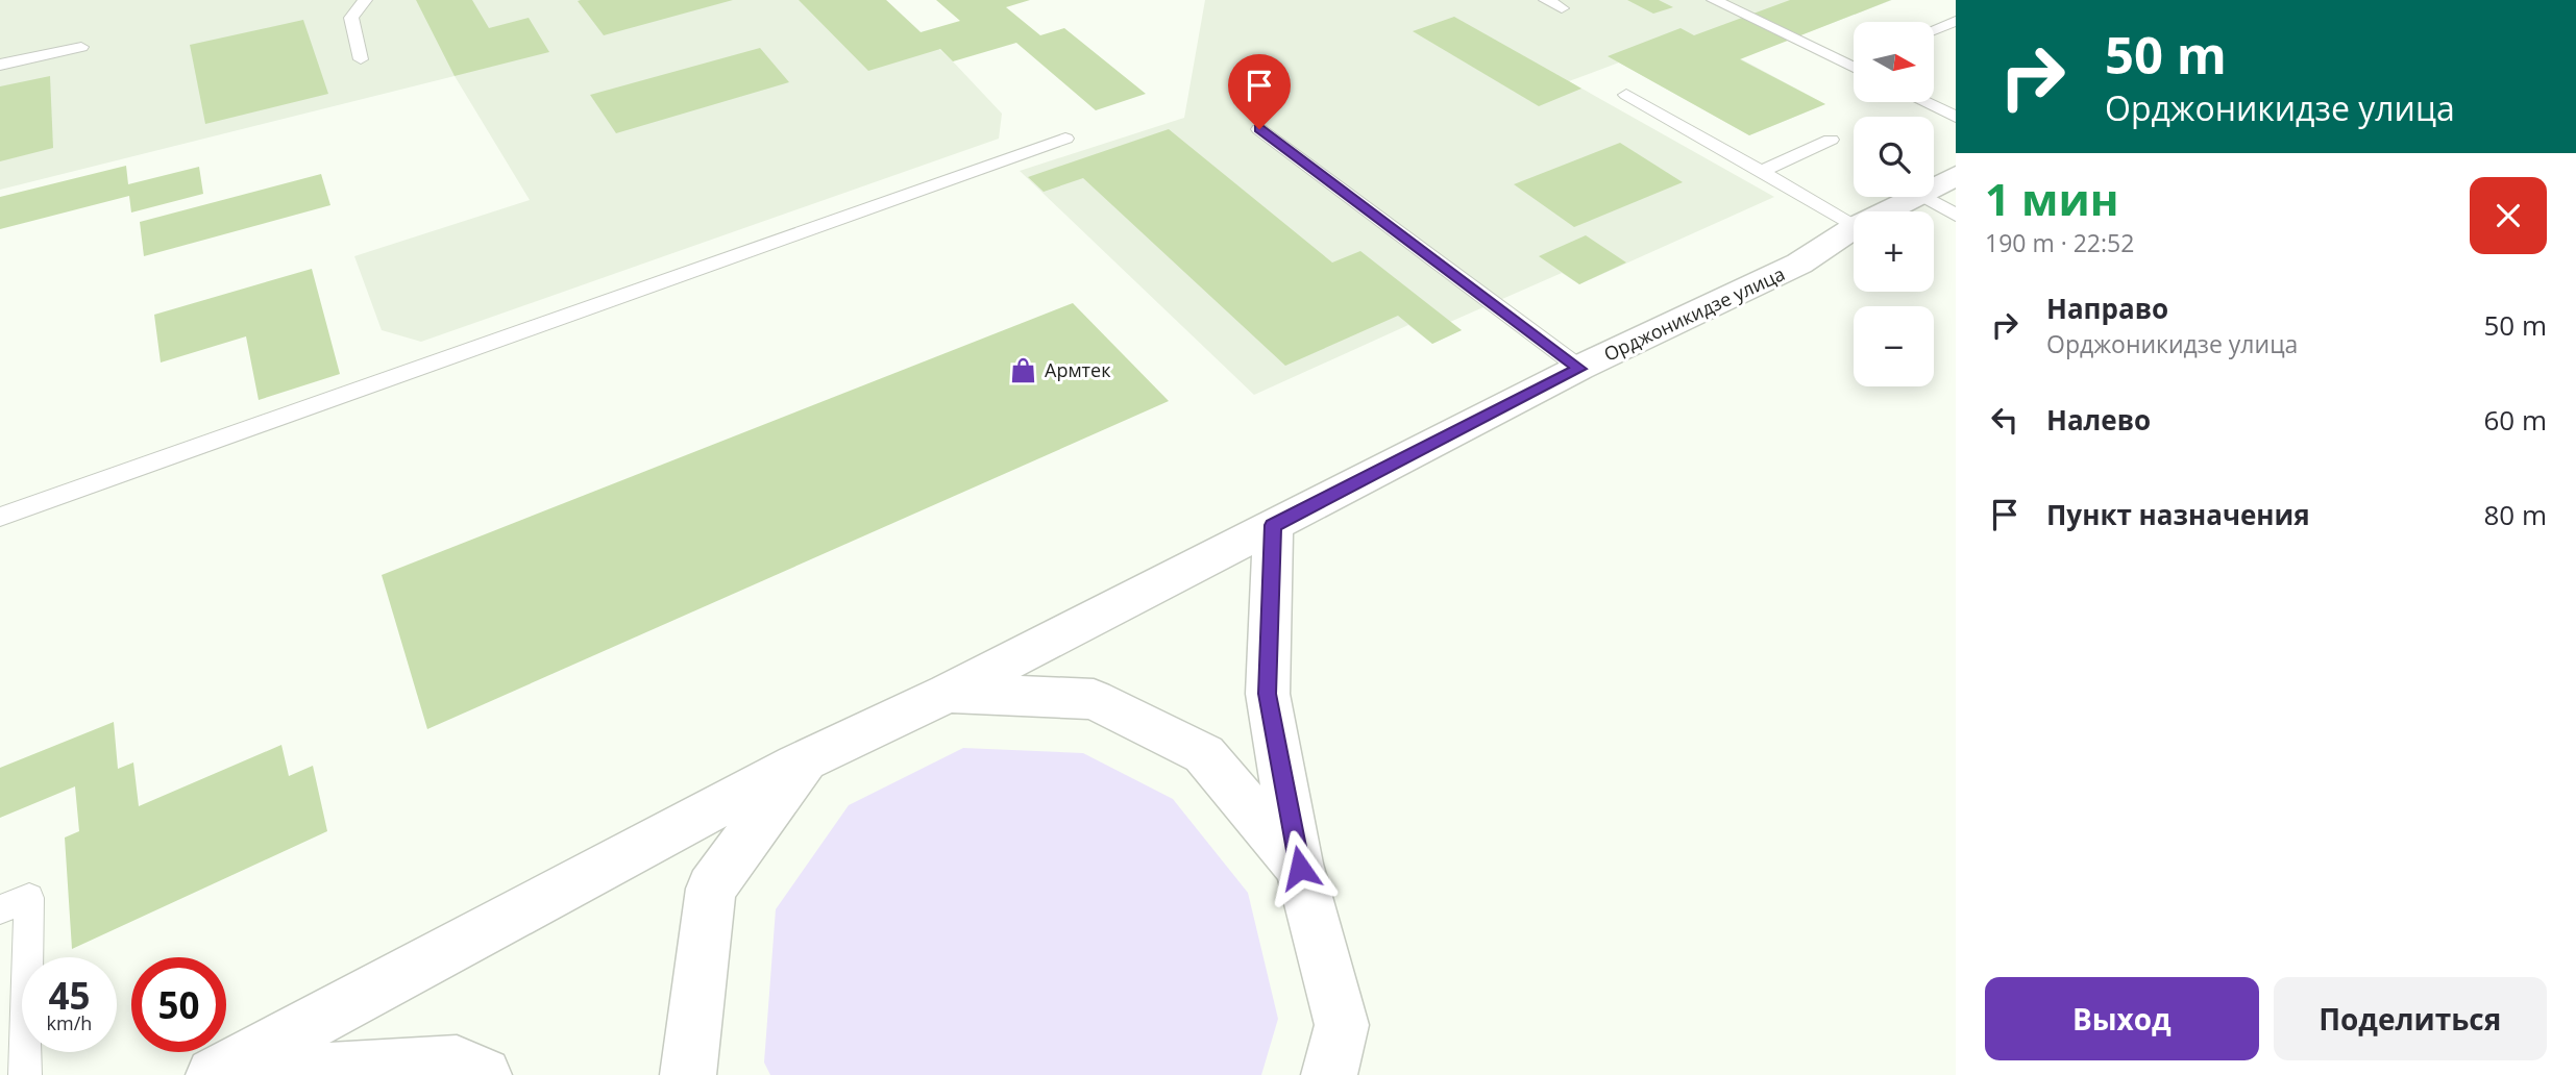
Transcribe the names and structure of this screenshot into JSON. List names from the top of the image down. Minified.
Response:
{"streets":{"main road":["Орджоникидзе улица"]},"places":{"shop":["Армтек"]},"north":"right","page":{"turn":["50 m","Орджоникидзе улица"],"map_buttons":["+","−"],"heading":["1 мин","190 m · 22:52"],"list":[{"name":"Направо","note":"Орджоникидзе улица","value":"50 m"},{"name":"Налево","value":"60 m"},{"name":"Пункт назначения","value":"80 m"}],"speed":"45 km/h","limit":"50","buttons":["Выход","Поделиться"]}}
